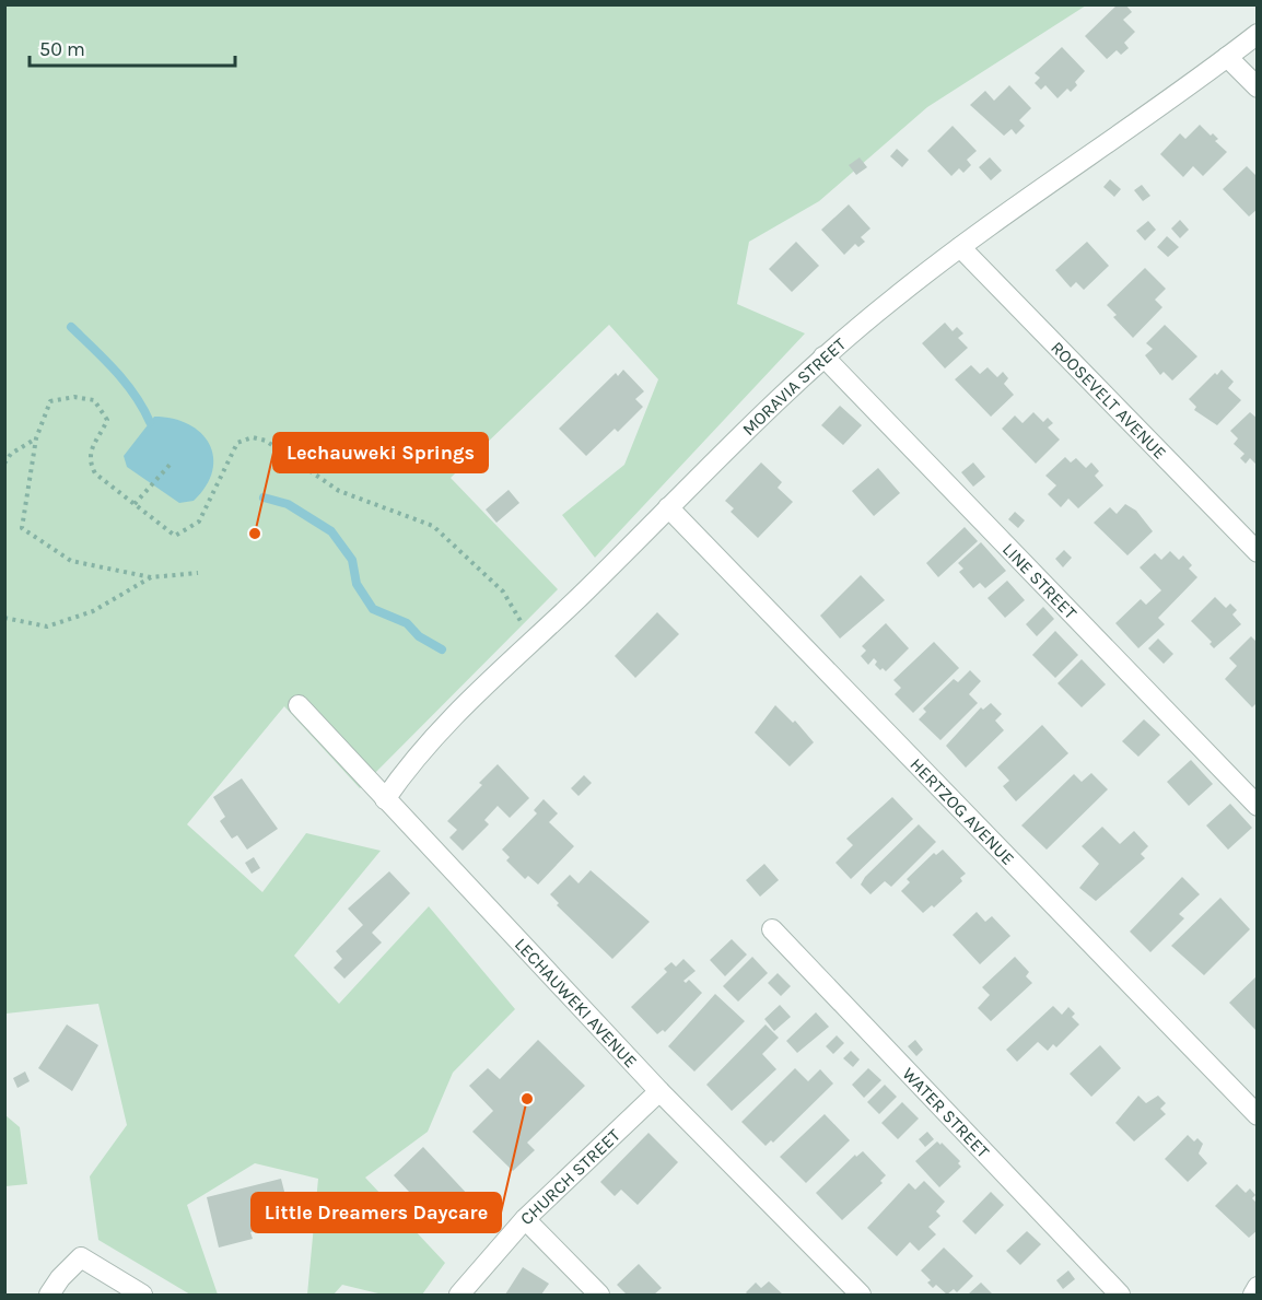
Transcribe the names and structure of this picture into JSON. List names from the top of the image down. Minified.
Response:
{"streets":{"street":["MORAVIA STREET","ROOSEVELT AVENUE","LINE STREET","HERTZOG AVENUE","LECHAUWEKI AVENUE","WATER STREET","CHURCH STREET"]},"crossings":[["MORAVIA STREET","ROOSEVELT AVENUE"],["MORAVIA STREET","LINE STREET"],["MORAVIA STREET","HERTZOG AVENUE"],["MORAVIA STREET","LECHAUWEKI AVENUE"],["LECHAUWEKI AVENUE","CHURCH STREET"]],"places":["Lechauweki Springs","Little Dreamers Daycare"],"scale_bar":"50 m"}
